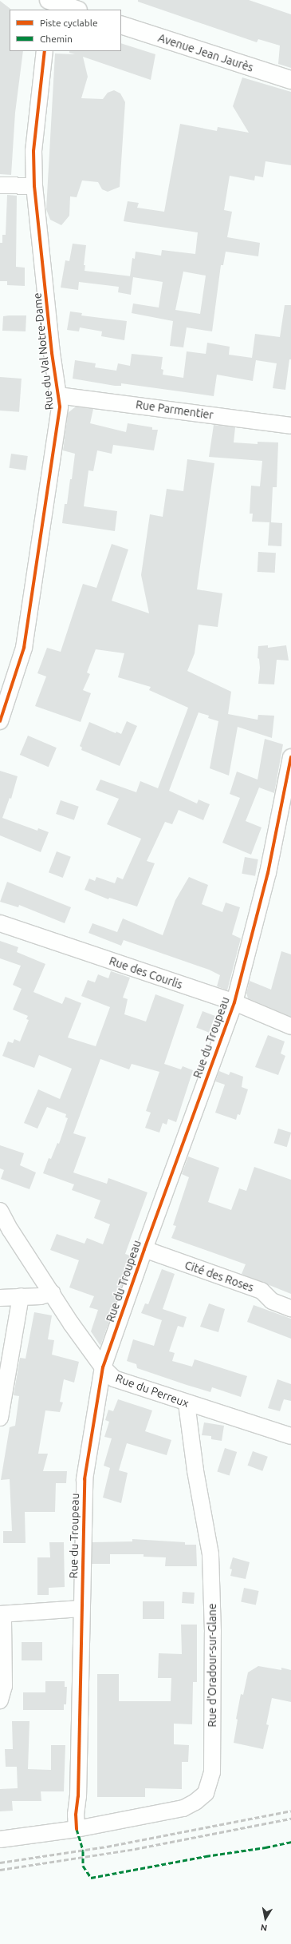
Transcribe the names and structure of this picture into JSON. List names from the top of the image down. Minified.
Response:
{"streets":{"main road":["Avenue Jean Jaurès"],"street":["Rue du Val Notre-Dame","Rue Parmentier","Rue des Courlis","Rue du Troupeau","Cité des Roses","Rue du Perreux","Rue d'Oradour-sur-Glane"]},"crossings":[["Rue du Val Notre-Dame","Rue Parmentier"],["Rue des Courlis","Rue du Troupeau"],["Rue du Troupeau","Cité des Roses"],["Rue du Troupeau","Rue du Perreux"],["Rue du Troupeau","Rue d'Oradour-sur-Glane"],["Rue du Perreux","Rue d'Oradour-sur-Glane"]],"legend":["Piste cyclable","Chemin"],"north":"bottom"}
